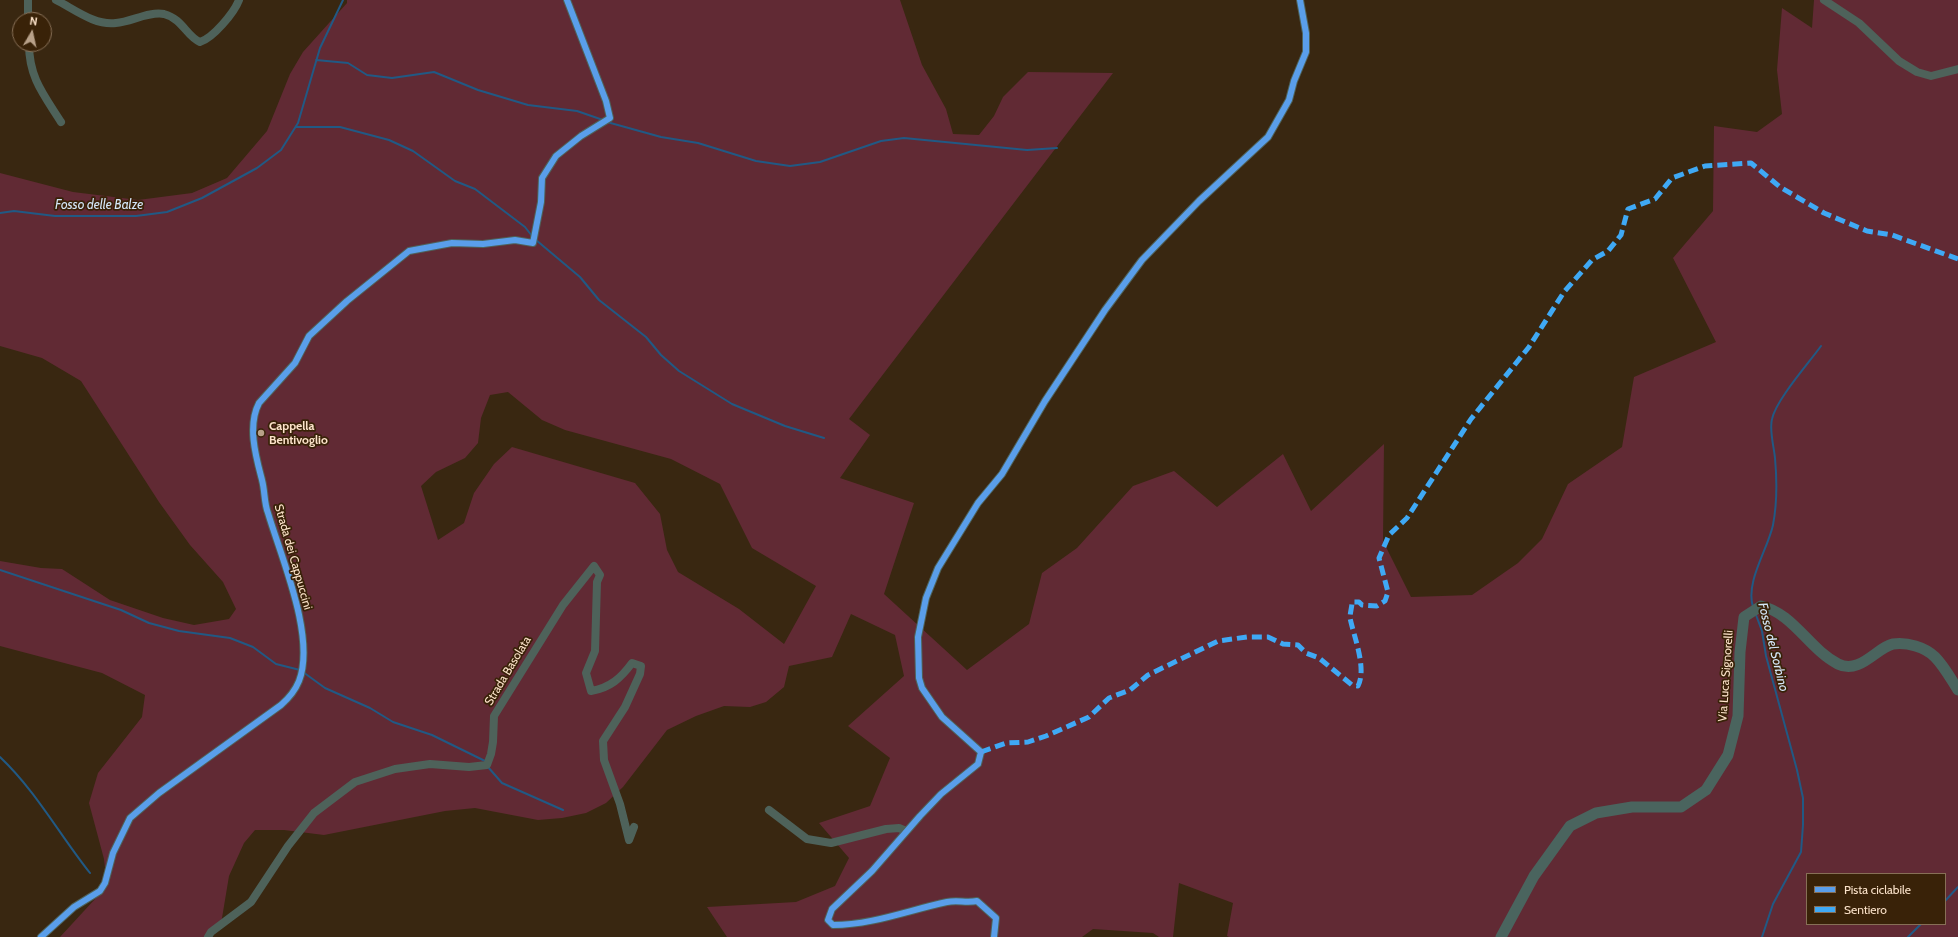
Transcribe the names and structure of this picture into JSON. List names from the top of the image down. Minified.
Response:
{"streets":{"main road":["Via Luca Signorelli"],"street":["Strada dei Cappuccini","Strada Basolata"]},"water":["Fosso delle Balze","Fosso del Sorbino"],"places":["Cappella Bentivoglio"],"legend":["Pista ciclabile","Sentiero"],"north":"top"}
